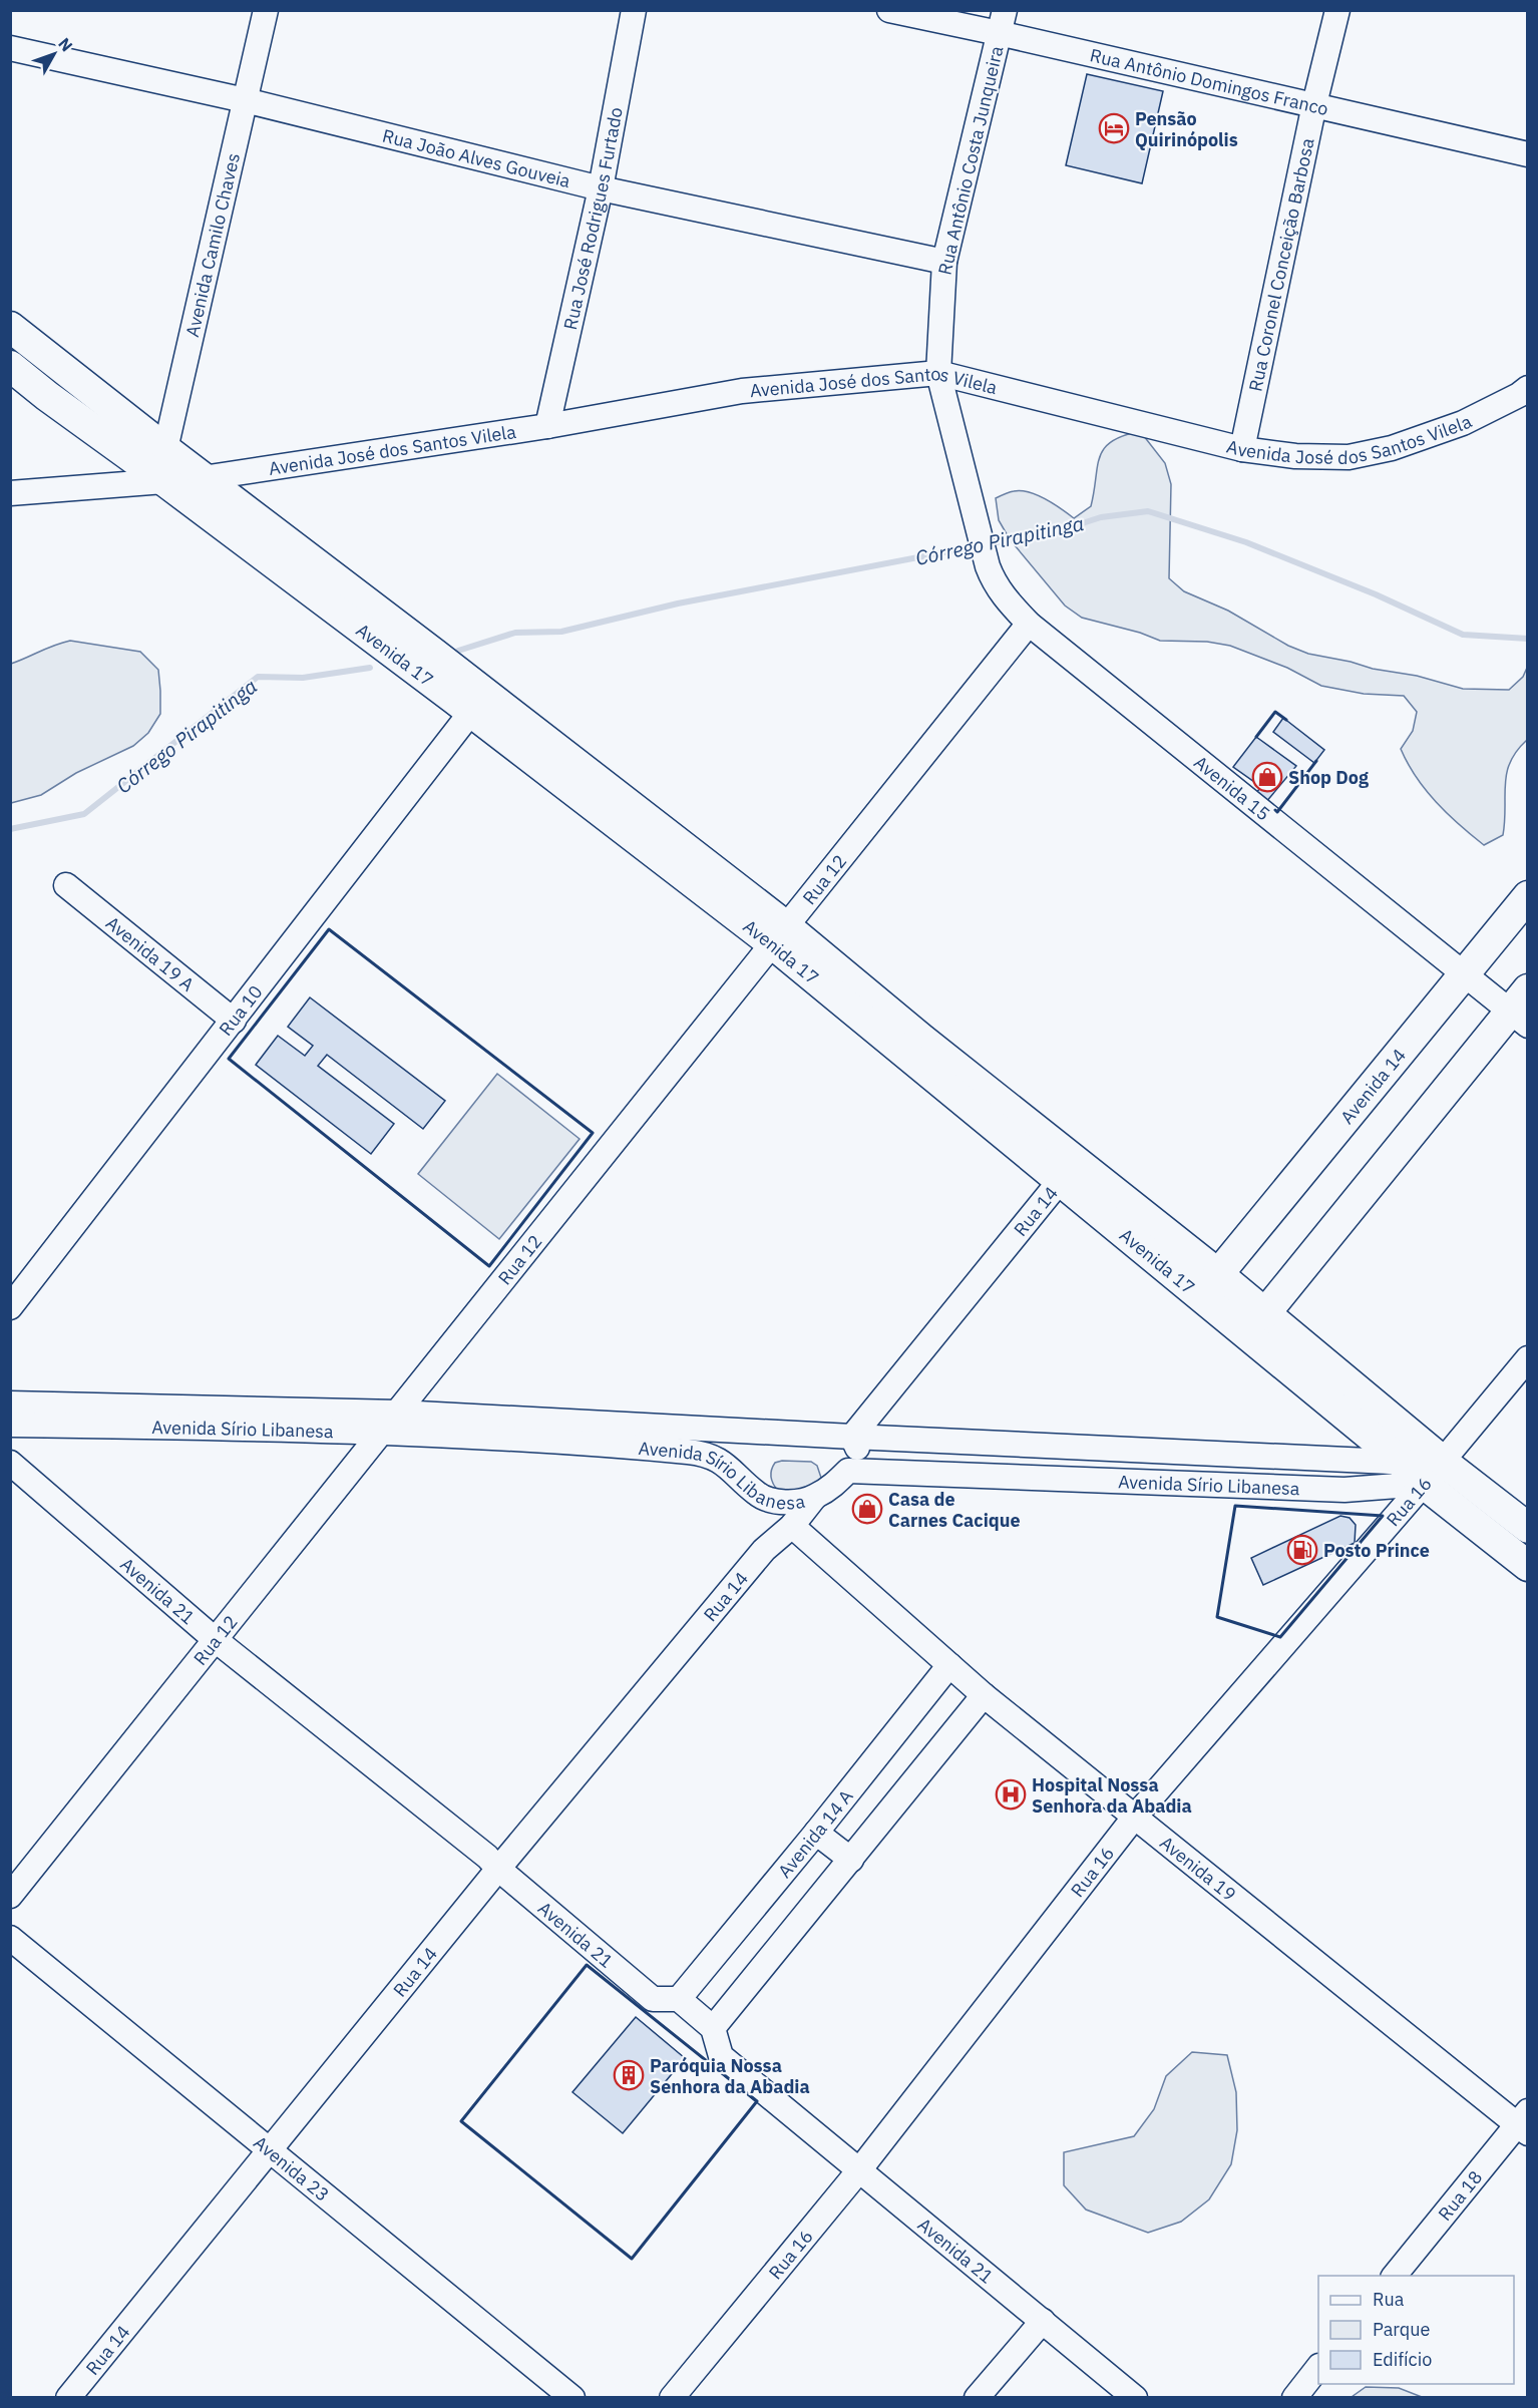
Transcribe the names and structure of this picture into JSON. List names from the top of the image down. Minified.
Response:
{"streets":{"main road":["Avenida 17","Avenida 14"],"street":["Rua Antônio Domingos Franco","Rua João Alves Gouveia","Rua Antônio Costa Junqueira","Rua José Rodrigues Furtado","Avenida Camilo Chaves","Rua Coronel Conceição Barbosa","Avenida José dos Santos Vilela","Avenida 15","Rua 12","Avenida 19 A","Rua 10","Rua 14","Avenida Sírio Libanesa","Rua 16","Avenida 21","Avenida 14 A","Avenida 19","Avenida 23","Rua 18"]},"crossings":[["Rua Antônio Domingos Franco","Rua Antônio Costa Junqueira"],["Rua Antônio Domingos Franco","Rua Coronel Conceição Barbosa"],["Rua João Alves Gouveia","Rua Antônio Costa Junqueira"],["Rua João Alves Gouveia","Rua José Rodrigues Furtado"],["Rua João Alves Gouveia","Avenida Camilo Chaves"],["Rua Antônio Costa Junqueira","Avenida José dos Santos Vilela"],["Rua Antônio Costa Junqueira","Avenida 15"],["Rua José Rodrigues Furtado","Avenida José dos Santos Vilela"],["Avenida Camilo Chaves","Avenida José dos Santos Vilela"],["Avenida Camilo Chaves","Avenida 17"],["Rua Coronel Conceição Barbosa","Avenida José dos Santos Vilela"],["Avenida José dos Santos Vilela","Avenida 17"],["Avenida 17","Rua 12"],["Avenida 17","Rua 10"],["Avenida 17","Avenida 14"],["Avenida 17","Rua 14"],["Avenida 17","Avenida Sírio Libanesa"],["Avenida 17","Rua 16"],["Avenida 15","Rua 12"],["Avenida 15","Avenida 14"],["Rua 12","Avenida Sírio Libanesa"],["Rua 12","Avenida 21"],["Avenida 19 A","Rua 10"],["Rua 14","Avenida Sírio Libanesa"],["Rua 14","Avenida 21"],["Rua 14","Avenida 19"],["Rua 14","Avenida 23"],["Avenida Sírio Libanesa","Rua 16"],["Rua 16","Avenida 21"],["Rua 16","Avenida 19"],["Avenida 21","Avenida 14 A"],["Avenida 14 A","Avenida 19"],["Avenida 19","Rua 18"]],"water":["Córrego Pirapitinga"],"places":{"hotel":["Pensão Quirinópolis"],"shop":["Shop Dog","Casa de Carnes Cacique"],"fuel station":["Posto Prince"],"hospital":["Hospital Nossa Senhora da Abadia"],"building":["Paróquia Nossa Senhora da Abadia"]},"legend":["Rua","Parque","Edifício"],"north":"top right"}
